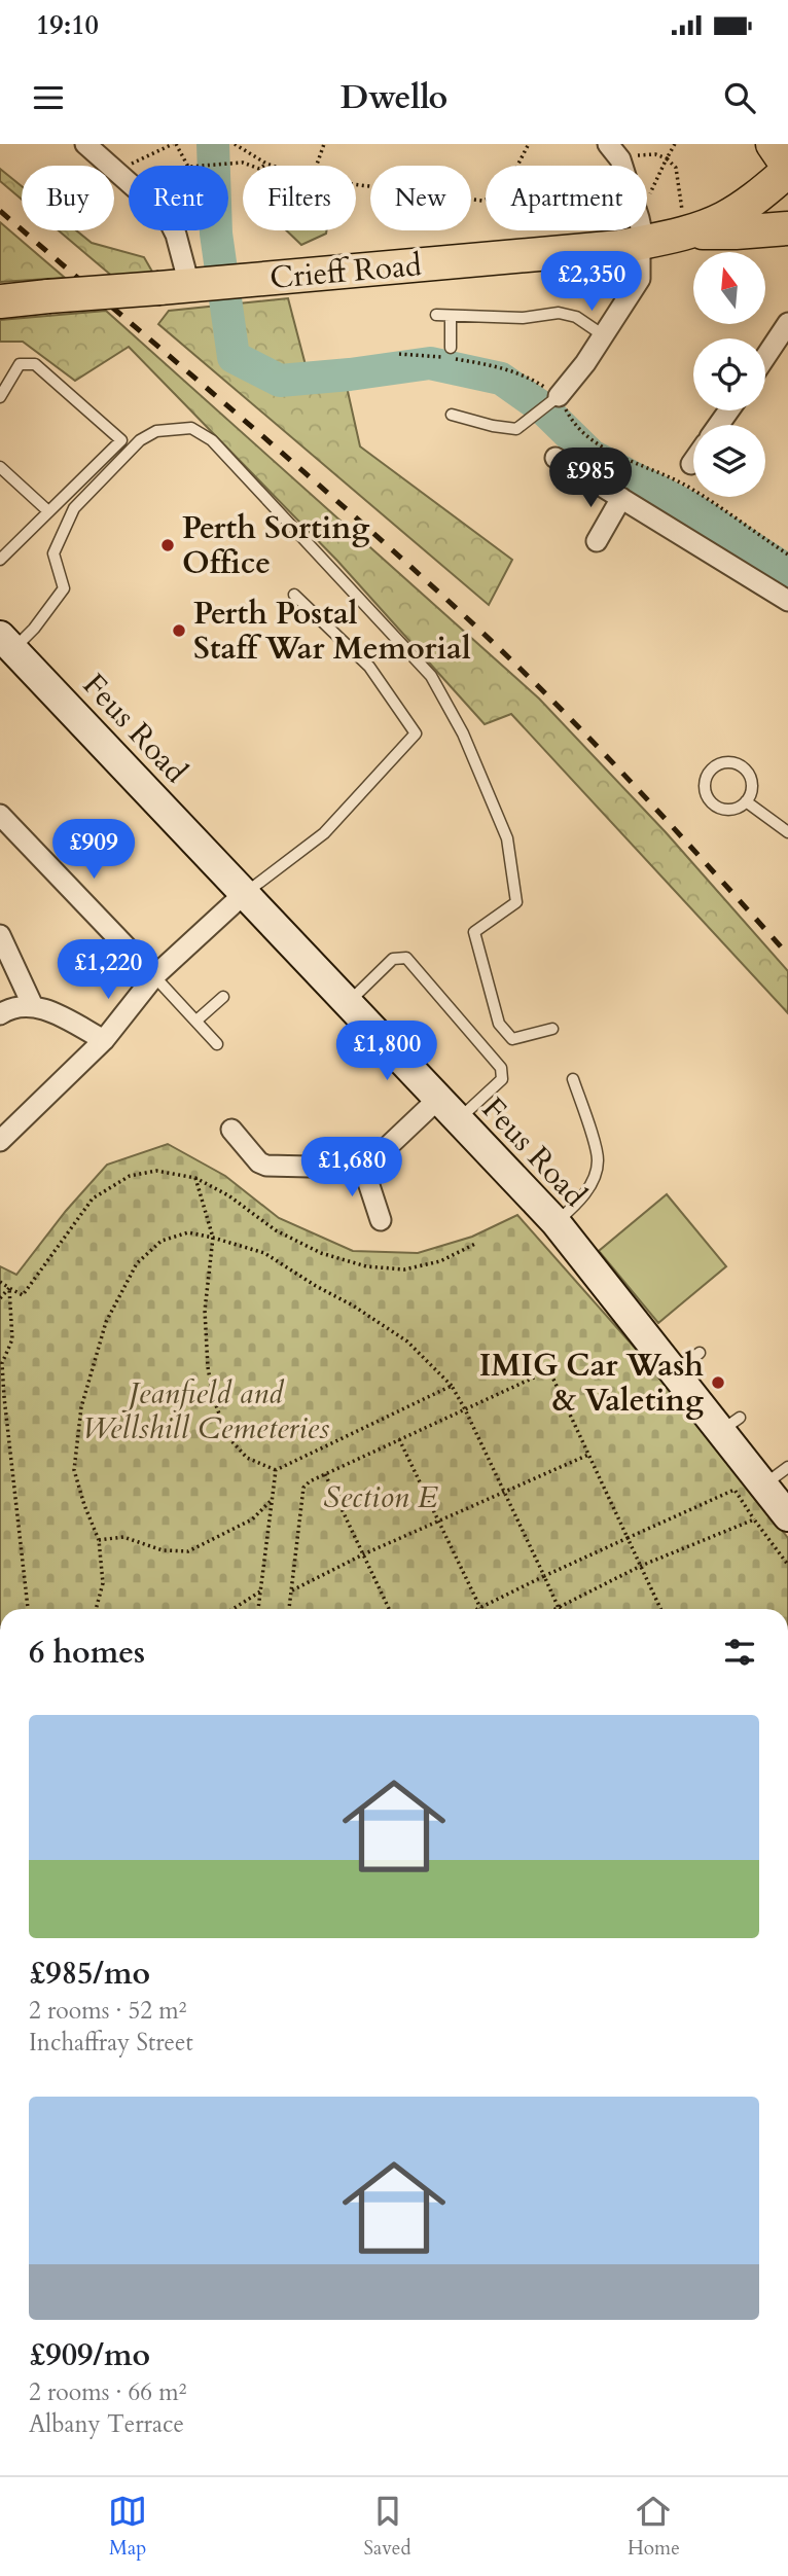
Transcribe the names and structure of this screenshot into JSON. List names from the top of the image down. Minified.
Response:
{"streets":{"main road":["Crieff Road"],"street":["Feus Road"]},"parks":["Jeanfield and Wellshill Cemeteries","Section E"],"places":["Perth Sorting Office","Perth Postal Staff War Memorial","IMIG Car Wash & Valeting"],"north":"top","page":{"status":"19:10","header":"Dwello","chip":["Buy","Rent","Filters","New","Apartment"],"price":["£2,350","£985","£909","£1,220","£1,800","£1,680"],"heading":"6 homes","list":[{"name":"£985/mo","note":"2 rooms · 52 m² · Inchaffray Street"},{"name":"£909/mo","note":"2 rooms · 66 m² · Albany Terrace"}],"tabs":["Map","Saved","Home"]}}
